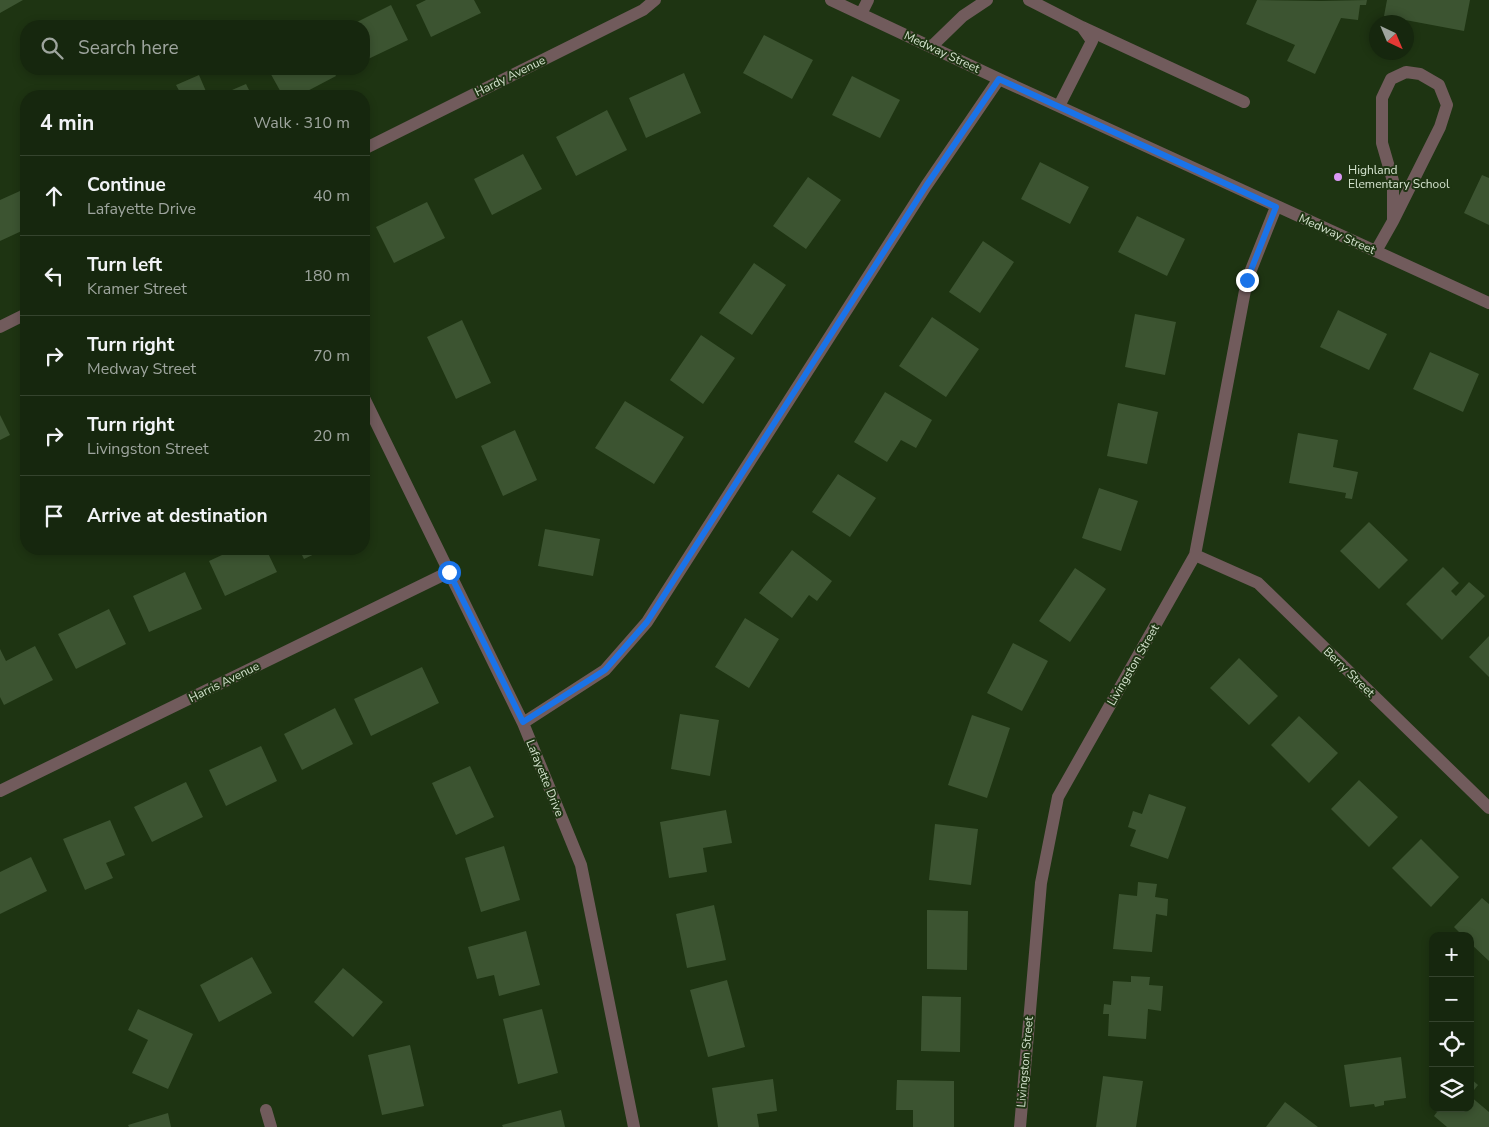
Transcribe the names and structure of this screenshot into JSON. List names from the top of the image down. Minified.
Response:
{"streets":{"street":["Medway Street","Hardy Avenue","Livingston Street","Berry Street","Harris Avenue","Lafayette Drive"]},"crossings":[["Medway Street","Livingston Street"],["Livingston Street","Berry Street"],["Harris Avenue","Lafayette Drive"]],"places":["Highland Elementary School"],"north":"bottom right","page":{"search":"Search here","heading":["4 min","Walk · 310 m"],"list":[["Continue","Lafayette Drive","40 m"],["Turn left","Kramer Street","180 m"],["Turn right","Medway Street","70 m"],["Turn right","Livingston Street","20 m"],"Arrive at destination"],"map_buttons":["+","−"]}}
